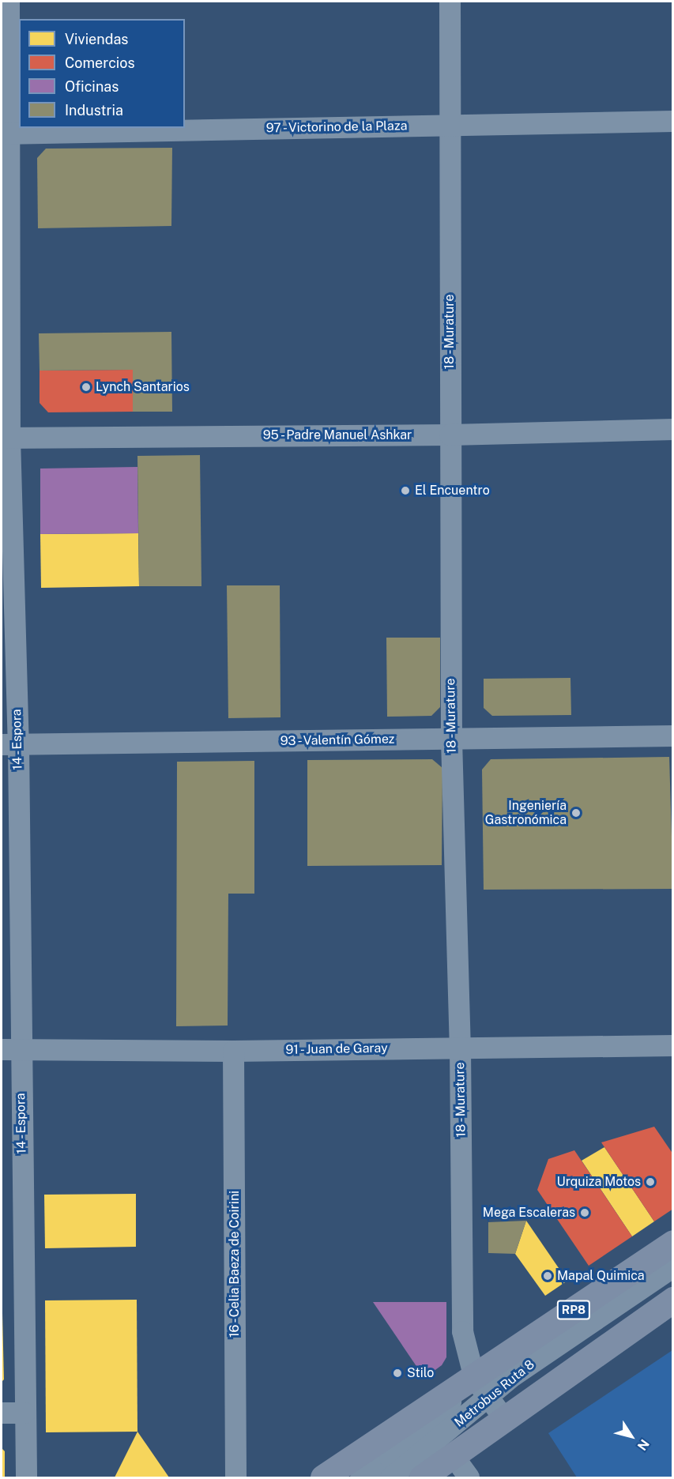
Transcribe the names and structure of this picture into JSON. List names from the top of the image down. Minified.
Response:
{"streets":{"main road":["RP8"],"street":["97 - Victorino de la Plaza","18 - Murature","95 - Padre Manuel Ashkar","14 - Espora","93 - Valentín Gómez","91 - Juan de Garay","16 - Celia Baeza de Coirini","Metrobus Ruta 8"]},"crossings":[["97 - Victorino de la Plaza","18 - Murature"],["97 - Victorino de la Plaza","14 - Espora"],["18 - Murature","95 - Padre Manuel Ashkar"],["18 - Murature","93 - Valentín Gómez"],["18 - Murature","91 - Juan de Garay"],["18 - Murature","RP8"],["18 - Murature","Metrobus Ruta 8"],["95 - Padre Manuel Ashkar","14 - Espora"],["14 - Espora","93 - Valentín Gómez"],["14 - Espora","91 - Juan de Garay"],["91 - Juan de Garay","16 - Celia Baeza de Coirini"],["RP8","Metrobus Ruta 8"]],"places":["Lynch Santarios","El Encuentro","Ingeniería Gastronómica","Urquiza Motos","Mega Escaleras","Mapal Quimica","Stilo"],"legend":["Viviendas","Comercios","Oficinas","Industria"],"north":"bottom right"}
